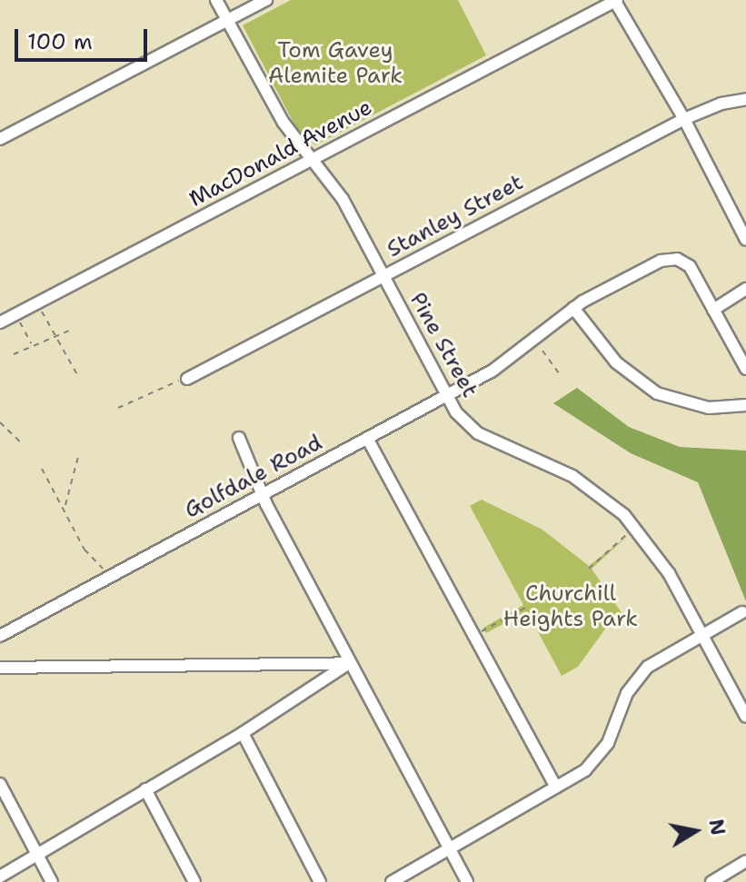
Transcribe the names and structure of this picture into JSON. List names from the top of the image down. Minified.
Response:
{"streets":{"street":["MacDonald Avenue","Stanley Street","Pine Street","Golfdale Road"]},"crossings":[["MacDonald Avenue","Pine Street"],["Stanley Street","Pine Street"],["Pine Street","Golfdale Road"]],"parks":["Tom Gavey Alemite Park","Churchill Heights Park"],"scale_bar":"100 m","north":"right"}
